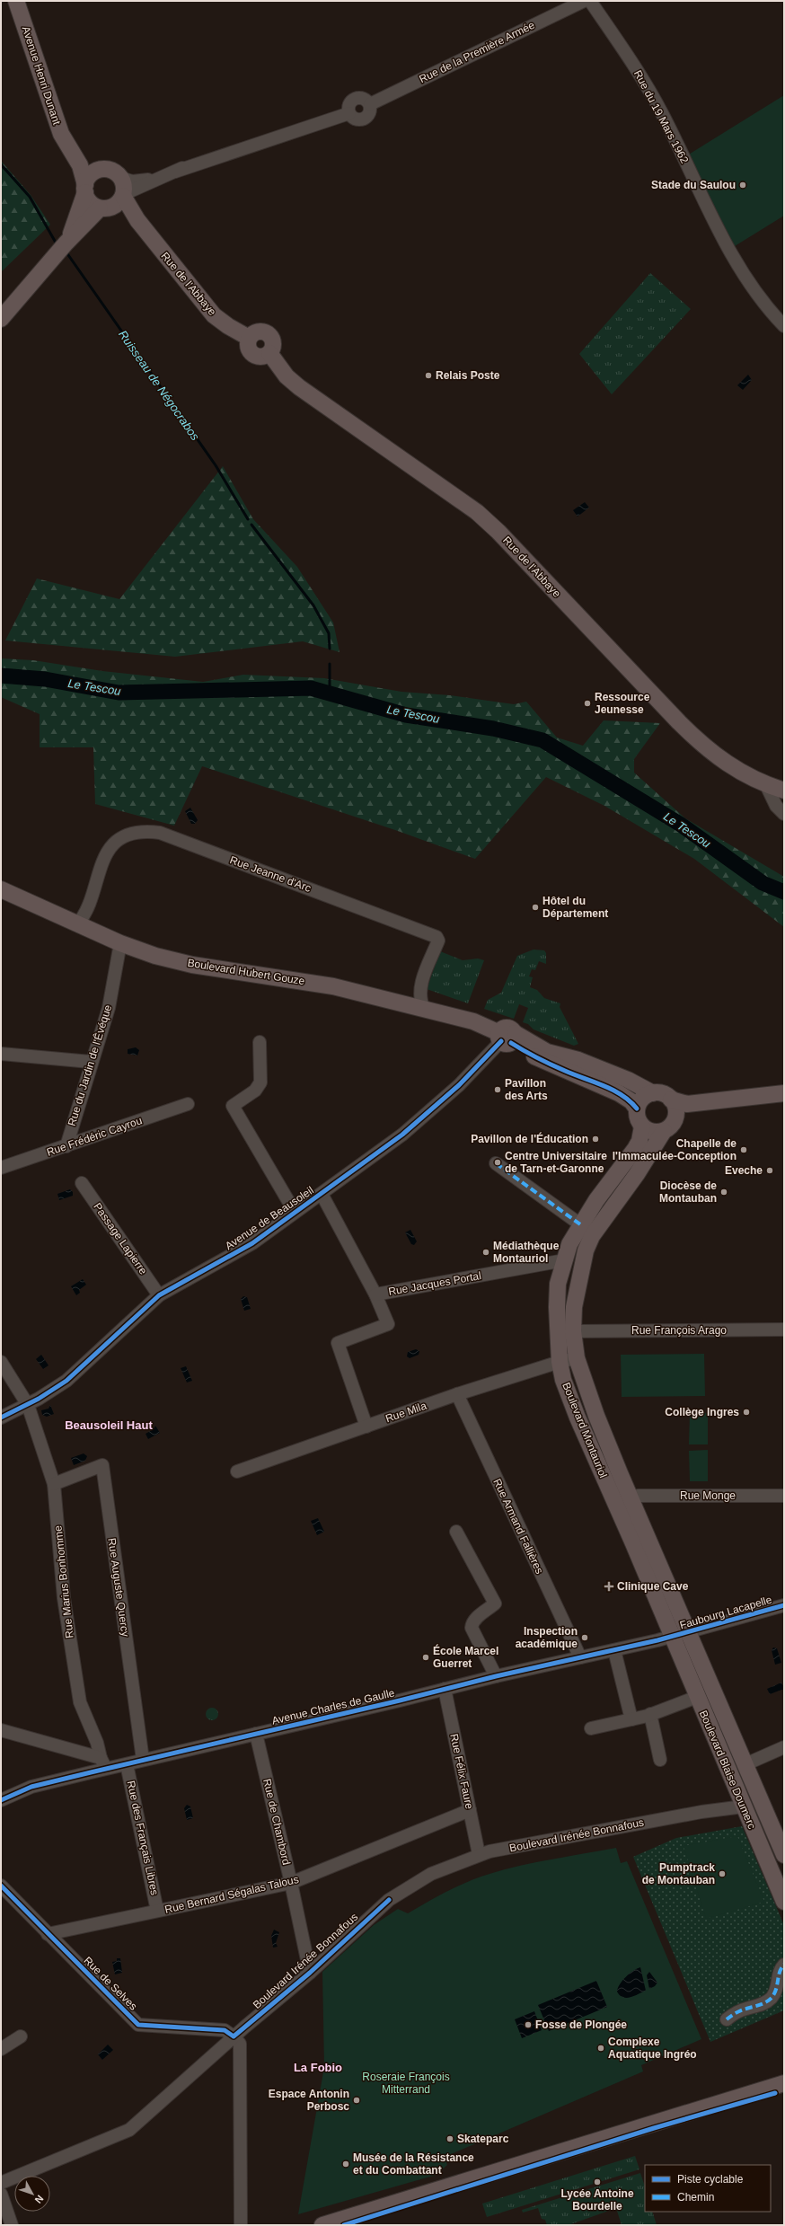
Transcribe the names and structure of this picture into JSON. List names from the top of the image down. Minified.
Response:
{"streets":{"main road":["Avenue Henri Dunant","Rue de l'Abbaye","Boulevard Hubert Gouze","Boulevard Montauriol","Boulevard Blaise Doumerc"],"street":["Rue de la Première Armée","Rue du 19 Mars 1962","Rue Jeanne d'Arc","Rue du Jardin de l'Êvéque","Rue Frédéric Cayrou","Avenue de Beausoleil","Passage Lapierre","Rue Jacques Portal","Rue François Arago","Rue Mila","Rue Monge","Rue Armand Fallières","Rue Marius Bonhomme","Rue Auguste Quercy","Faubourg Lacapelle","Avenue Charles de Gaulle","Rue Félix Faure","Rue de Chambord","Boulevard Irénée Bonnafous","Rue des Français Libres","Rue Bernard Ségalas Talous","Rue de Selves"]},"crossings":[["Rue de la Première Armée","Avenue Henri Dunant"],["Rue de la Première Armée","Rue de l'Abbaye"],["Avenue Henri Dunant","Rue de l'Abbaye"],["Rue Jeanne d'Arc","Boulevard Hubert Gouze"],["Boulevard Hubert Gouze","Rue du Jardin de l'Êvéque"],["Boulevard Hubert Gouze","Avenue de Beausoleil"],["Boulevard Hubert Gouze","Boulevard Montauriol"],["Rue du Jardin de l'Êvéque","Rue Frédéric Cayrou"],["Avenue de Beausoleil","Passage Lapierre"],["Avenue de Beausoleil","Rue Jacques Portal"],["Avenue de Beausoleil","Rue Marius Bonhomme"],["Rue Jacques Portal","Boulevard Montauriol"],["Rue François Arago","Boulevard Montauriol"],["Rue Mila","Boulevard Montauriol"],["Rue Mila","Rue Armand Fallières"],["Boulevard Montauriol","Rue Monge"],["Boulevard Montauriol","Faubourg Lacapelle"],["Boulevard Montauriol","Avenue Charles de Gaulle"],["Boulevard Montauriol","Boulevard Blaise Doumerc"],["Rue Armand Fallières","Avenue Charles de Gaulle"],["Rue Marius Bonhomme","Rue Auguste Quercy"],["Rue Marius Bonhomme","Avenue Charles de Gaulle"],["Rue Auguste Quercy","Avenue Charles de Gaulle"],["Faubourg Lacapelle","Avenue Charles de Gaulle"],["Faubourg Lacapelle","Boulevard Blaise Doumerc"],["Avenue Charles de Gaulle","Boulevard Blaise Doumerc"],["Avenue Charles de Gaulle","Rue Félix Faure"],["Avenue Charles de Gaulle","Rue de Chambord"],["Avenue Charles de Gaulle","Rue des Français Libres"],["Boulevard Blaise Doumerc","Boulevard Irénée Bonnafous"],["Rue Félix Faure","Boulevard Irénée Bonnafous"],["Rue Félix Faure","Rue Bernard Ségalas Talous"],["Rue de Chambord","Boulevard Irénée Bonnafous"],["Rue de Chambord","Rue Bernard Ségalas Talous"],["Boulevard Irénée Bonnafous","Rue de Selves"],["Rue des Français Libres","Rue Bernard Ségalas Talous"],["Rue Bernard Ségalas Talous","Rue de Selves"]],"districts":["Beausoleil Haut","La Fobio"],"water":["Ruisseau de Négocrabos","Le Tescou"],"parks":["Roseraie François Mitterrand"],"places":{"other":["Stade du Saulou","Relais Poste","Ressource Jeunesse","Hôtel du Département","Pavillon des Arts","Pavillon de l'Éducation","Chapelle de l'Immaculée-Conception","Centre Universitaire de Tarn-et-Garonne","Eveche","Diocèse de Montauban","Médiathèque Montauriol","Collège Ingres","Inspection académique","École Marcel Guerret","Pumptrack de Montauban","Fosse de Plongée","Complexe Aquatique Ingréo","Espace Antonin Perbosc","Skateparc","Musée de la Résistance et du Combattant","Lycée Antoine Bourdelle"],"health":["Clinique Cave"]},"legend":["Piste cyclable","Chemin"],"north":"bottom right"}
